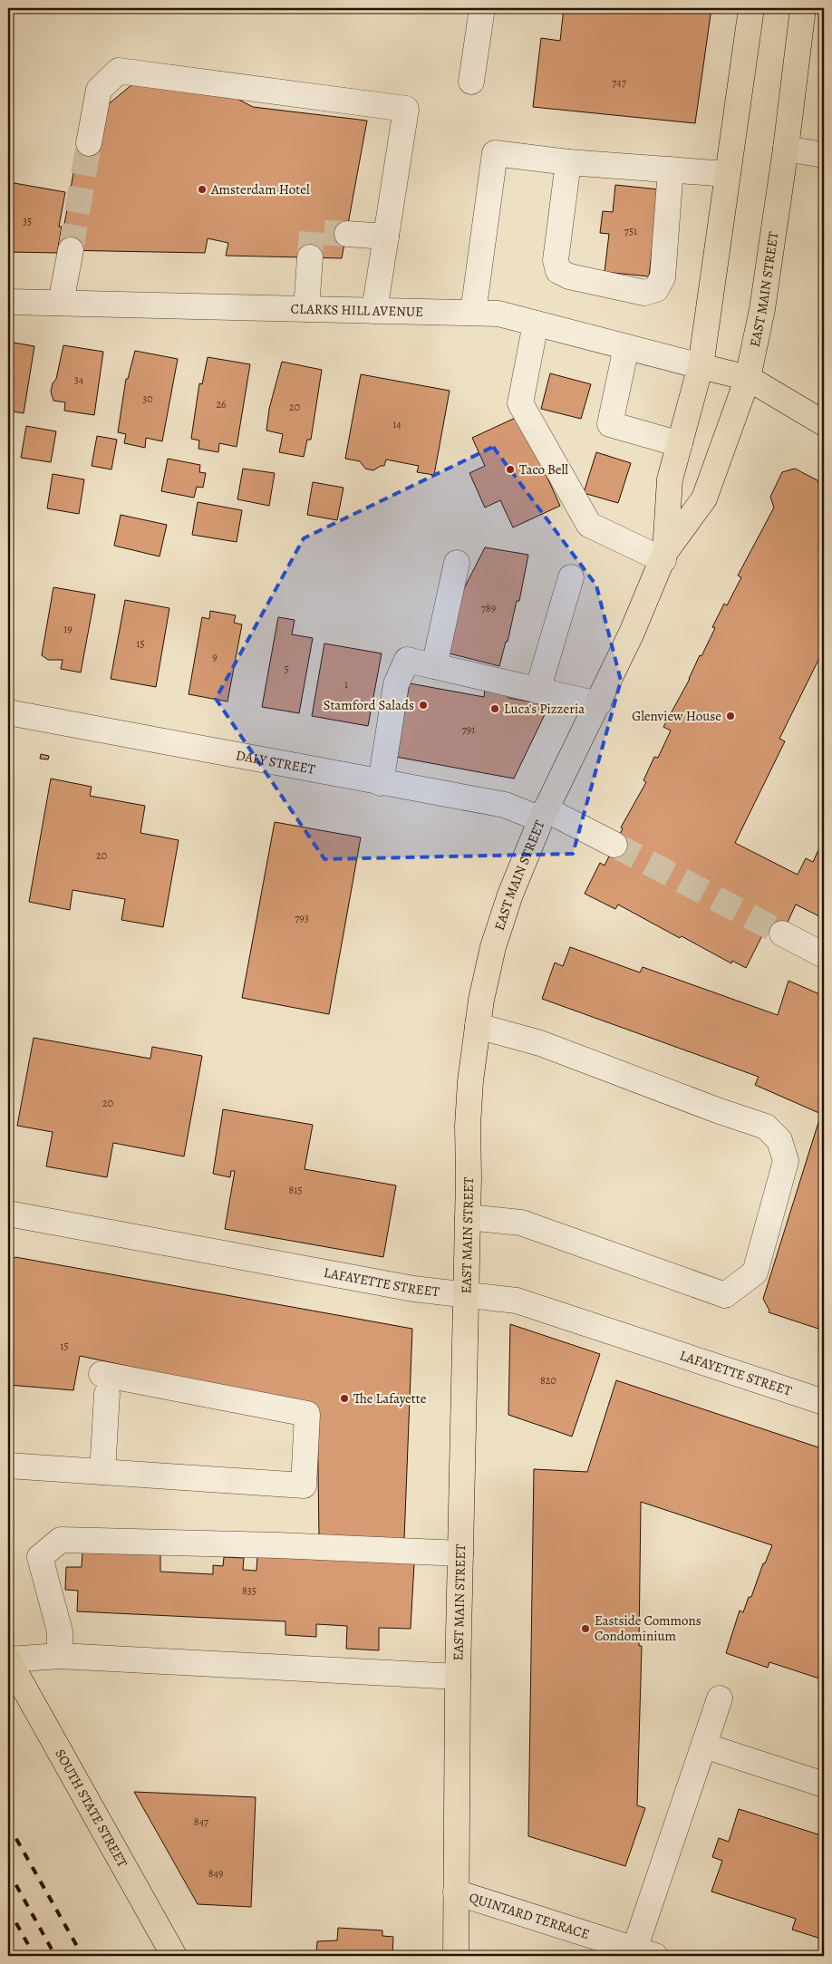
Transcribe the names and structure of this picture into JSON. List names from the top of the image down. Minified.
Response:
{"streets":{"main road":["EAST MAIN STREET","SOUTH STATE STREET"],"street":["CLARKS HILL AVENUE","DALY STREET","LAFAYETTE STREET","QUINTARD TERRACE"]},"crossings":[["EAST MAIN STREET","CLARKS HILL AVENUE"],["EAST MAIN STREET","DALY STREET"],["EAST MAIN STREET","LAFAYETTE STREET"],["EAST MAIN STREET","QUINTARD TERRACE"]],"places":["Amsterdam Hotel","Taco Bell","Stamford Salads","Luca's Pizzeria","Glenview House","The Lafayette","Eastside Commons Condominium"],"house_numbers":["747","35","751","34","30","26","20","14","789","19","15","9","5","1","791","20","793","20","815","15","820","835","847","849"]}
